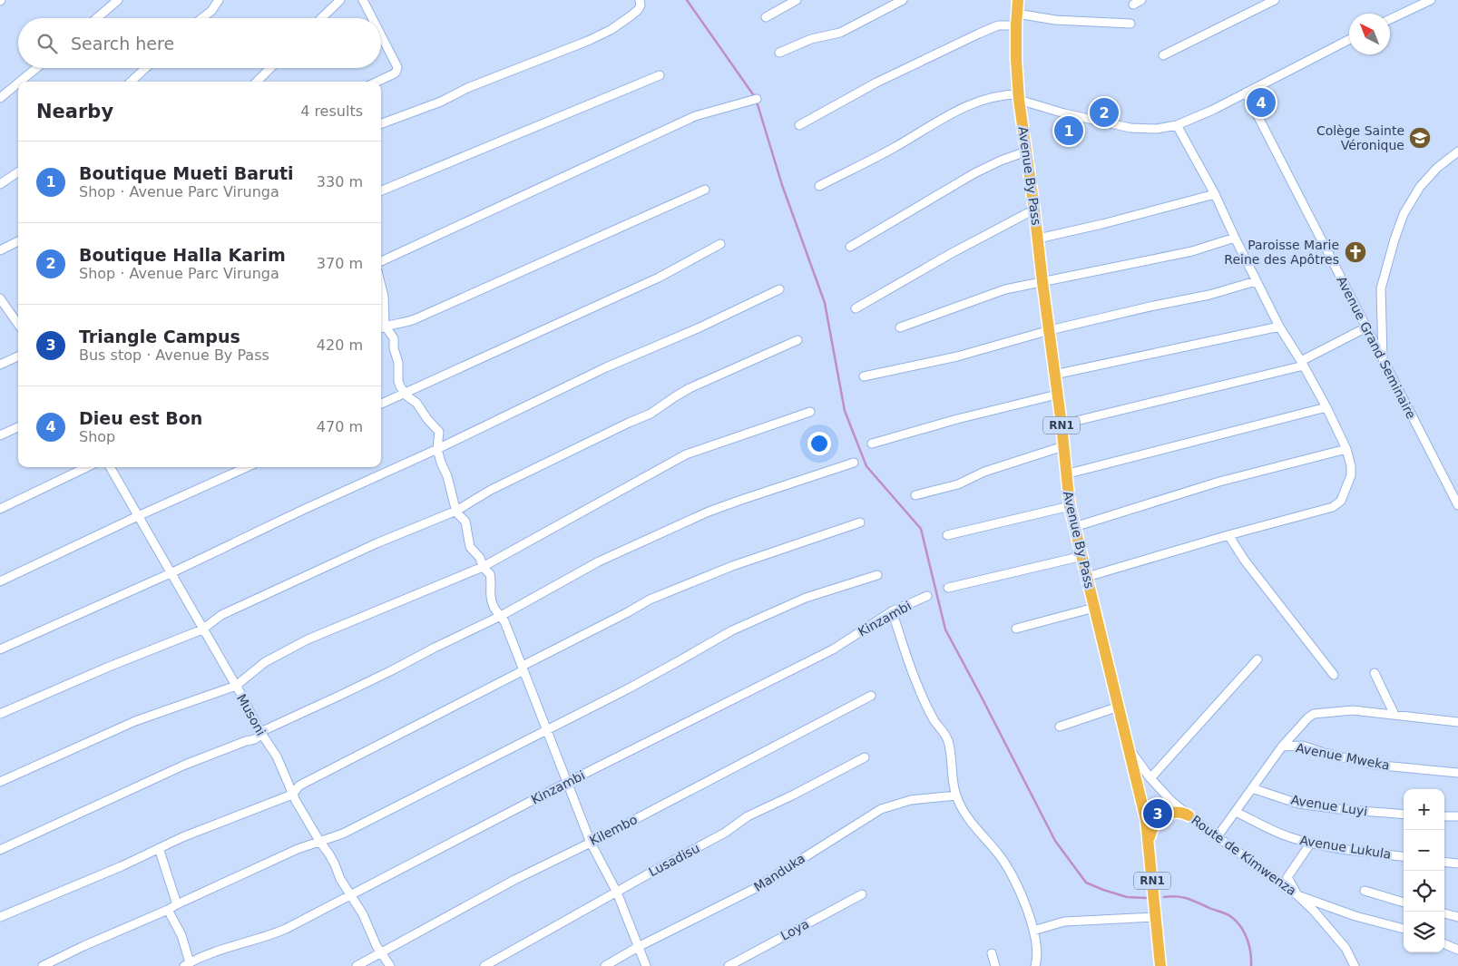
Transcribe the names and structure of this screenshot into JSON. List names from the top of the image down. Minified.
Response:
{"streets":{"highway":["Avenue By Pass","RN1"],"street":["Avenue Grand Seminaire","Kinzambi","Musoni","Avenue Mweka","Avenue Luyi","Kilembo","Avenue Lukula","Route de Kimwenza","Lusadisu","Manduka","Loya"]},"crossings":[["Avenue By Pass","Route de Kimwenza"],["Kinzambi","Musoni"],["Musoni","Kilembo"]],"places":{"school or university":["Colège Sainte Véronique"],"church":["Paroisse Marie Reine des Apôtres"]},"north":"top left","page":{"search":"Search here","heading":["Nearby","4 results"],"pins":["4","2","1","3"],"list":[{"mark":"1","name":"Boutique Mueti Baruti","note":"Shop · Avenue Parc Virunga","value":"330 m"},{"mark":"2","name":"Boutique Halla Karim","note":"Shop · Avenue Parc Virunga","value":"370 m"},{"mark":"3","name":"Triangle Campus","note":"Bus stop · Avenue By Pass","value":"420 m"},{"mark":"4","name":"Dieu est Bon","note":"Shop","value":"470 m"}],"map_buttons":["+","−"]}}
